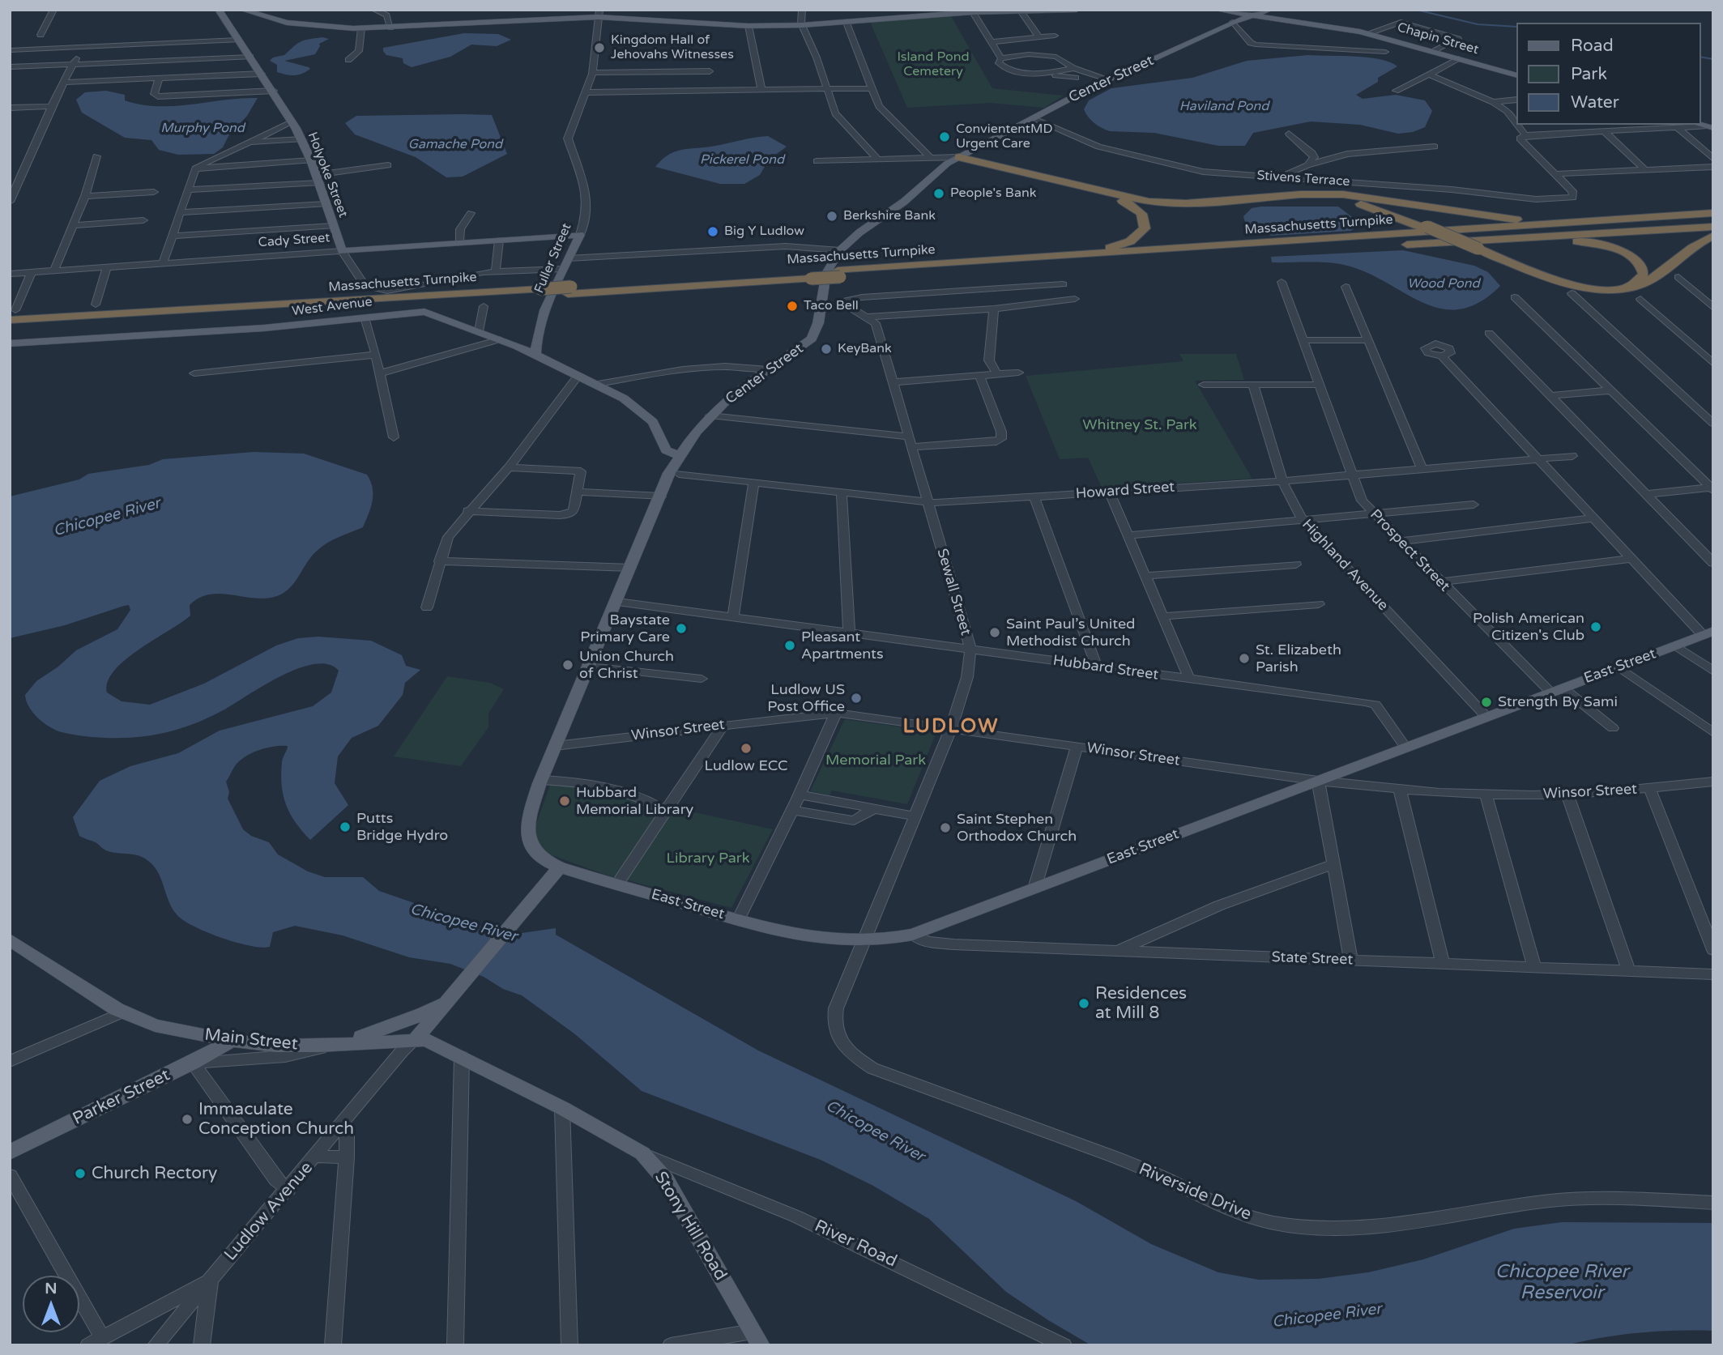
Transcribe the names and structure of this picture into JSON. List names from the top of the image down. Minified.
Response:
{"streets":{"highway":["Massachusetts Turnpike"],"main road":["Chapin Street","Center Street","Holyoke Street","Cady Street","Fuller Street","West Avenue","East Street","Main Street","Parker Street","Ludlow Avenue","Stony Hill Road"],"street":["Stivens Terrace","Howard Street","Prospect Street","Highland Avenue","Sewall Street","Hubbard Street","Winsor Street","State Street","Riverside Drive","River Road"]},"crossings":[["Chapin Street","Center Street"],["Center Street","Stivens Terrace"],["Center Street","West Avenue"],["Center Street","Hubbard Street"],["Center Street","Winsor Street"],["Center Street","Ludlow Avenue"],["Holyoke Street","Cady Street"],["Cady Street","Fuller Street"],["Fuller Street","West Avenue"],["Howard Street","Prospect Street"],["Howard Street","Highland Avenue"],["Howard Street","Sewall Street"],["Prospect Street","East Street"],["Highland Avenue","East Street"],["Sewall Street","East Street"],["Sewall Street","Hubbard Street"],["Sewall Street","Winsor Street"],["Sewall Street","Riverside Drive"],["East Street","Hubbard Street"],["East Street","Winsor Street"],["East Street","State Street"],["East Street","Riverside Drive"],["Main Street","Parker Street"],["Main Street","Ludlow Avenue"],["Main Street","Stony Hill Road"],["Stony Hill Road","River Road"]],"districts":["LUDLOW"],"water":["Haviland Pond","Murphy Pond","Gamache Pond","Pickerel Pond","Wood Pond","Chicopee River","Chicopee River Reservoir"],"parks":["Island Pond Cemetery","Whitney St. Park","Memorial Park","Library Park"],"places":["Kingdom Hall of Jehovahs Witnesses","ConviententMD Urgent Care","People's Bank","Berkshire Bank","Big Y Ludlow","Taco Bell","KeyBank","Polish American Citizen's Club","Baystate Primary Care","Saint Paul’s United Methodist Church","Pleasant Apartments","St. Elizabeth Parish","Union Church of Christ","Ludlow US Post Office","Strength By Sami","Ludlow ECC","Hubbard Memorial Library","Putts Bridge Hydro","Saint Stephen Orthodox Church","Residences at Mill 8","Immaculate Conception Church","Church Rectory"],"legend":["Road","Park","Water"],"north":"top"}
